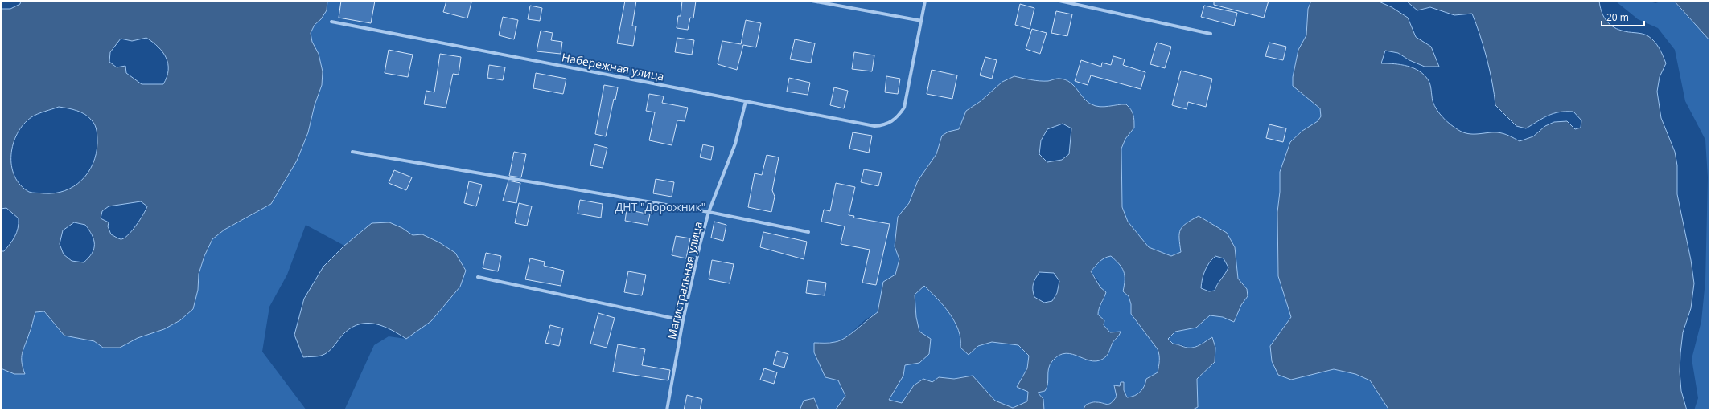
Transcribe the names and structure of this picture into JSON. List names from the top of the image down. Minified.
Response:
{"streets":{"street":["Набережная улица","Магистральная улица"]},"crossings":[["Набережная улица","Магистральная улица"]],"parks":["ДНТ \"Дорожник\""],"scale_bar":"20 m"}
